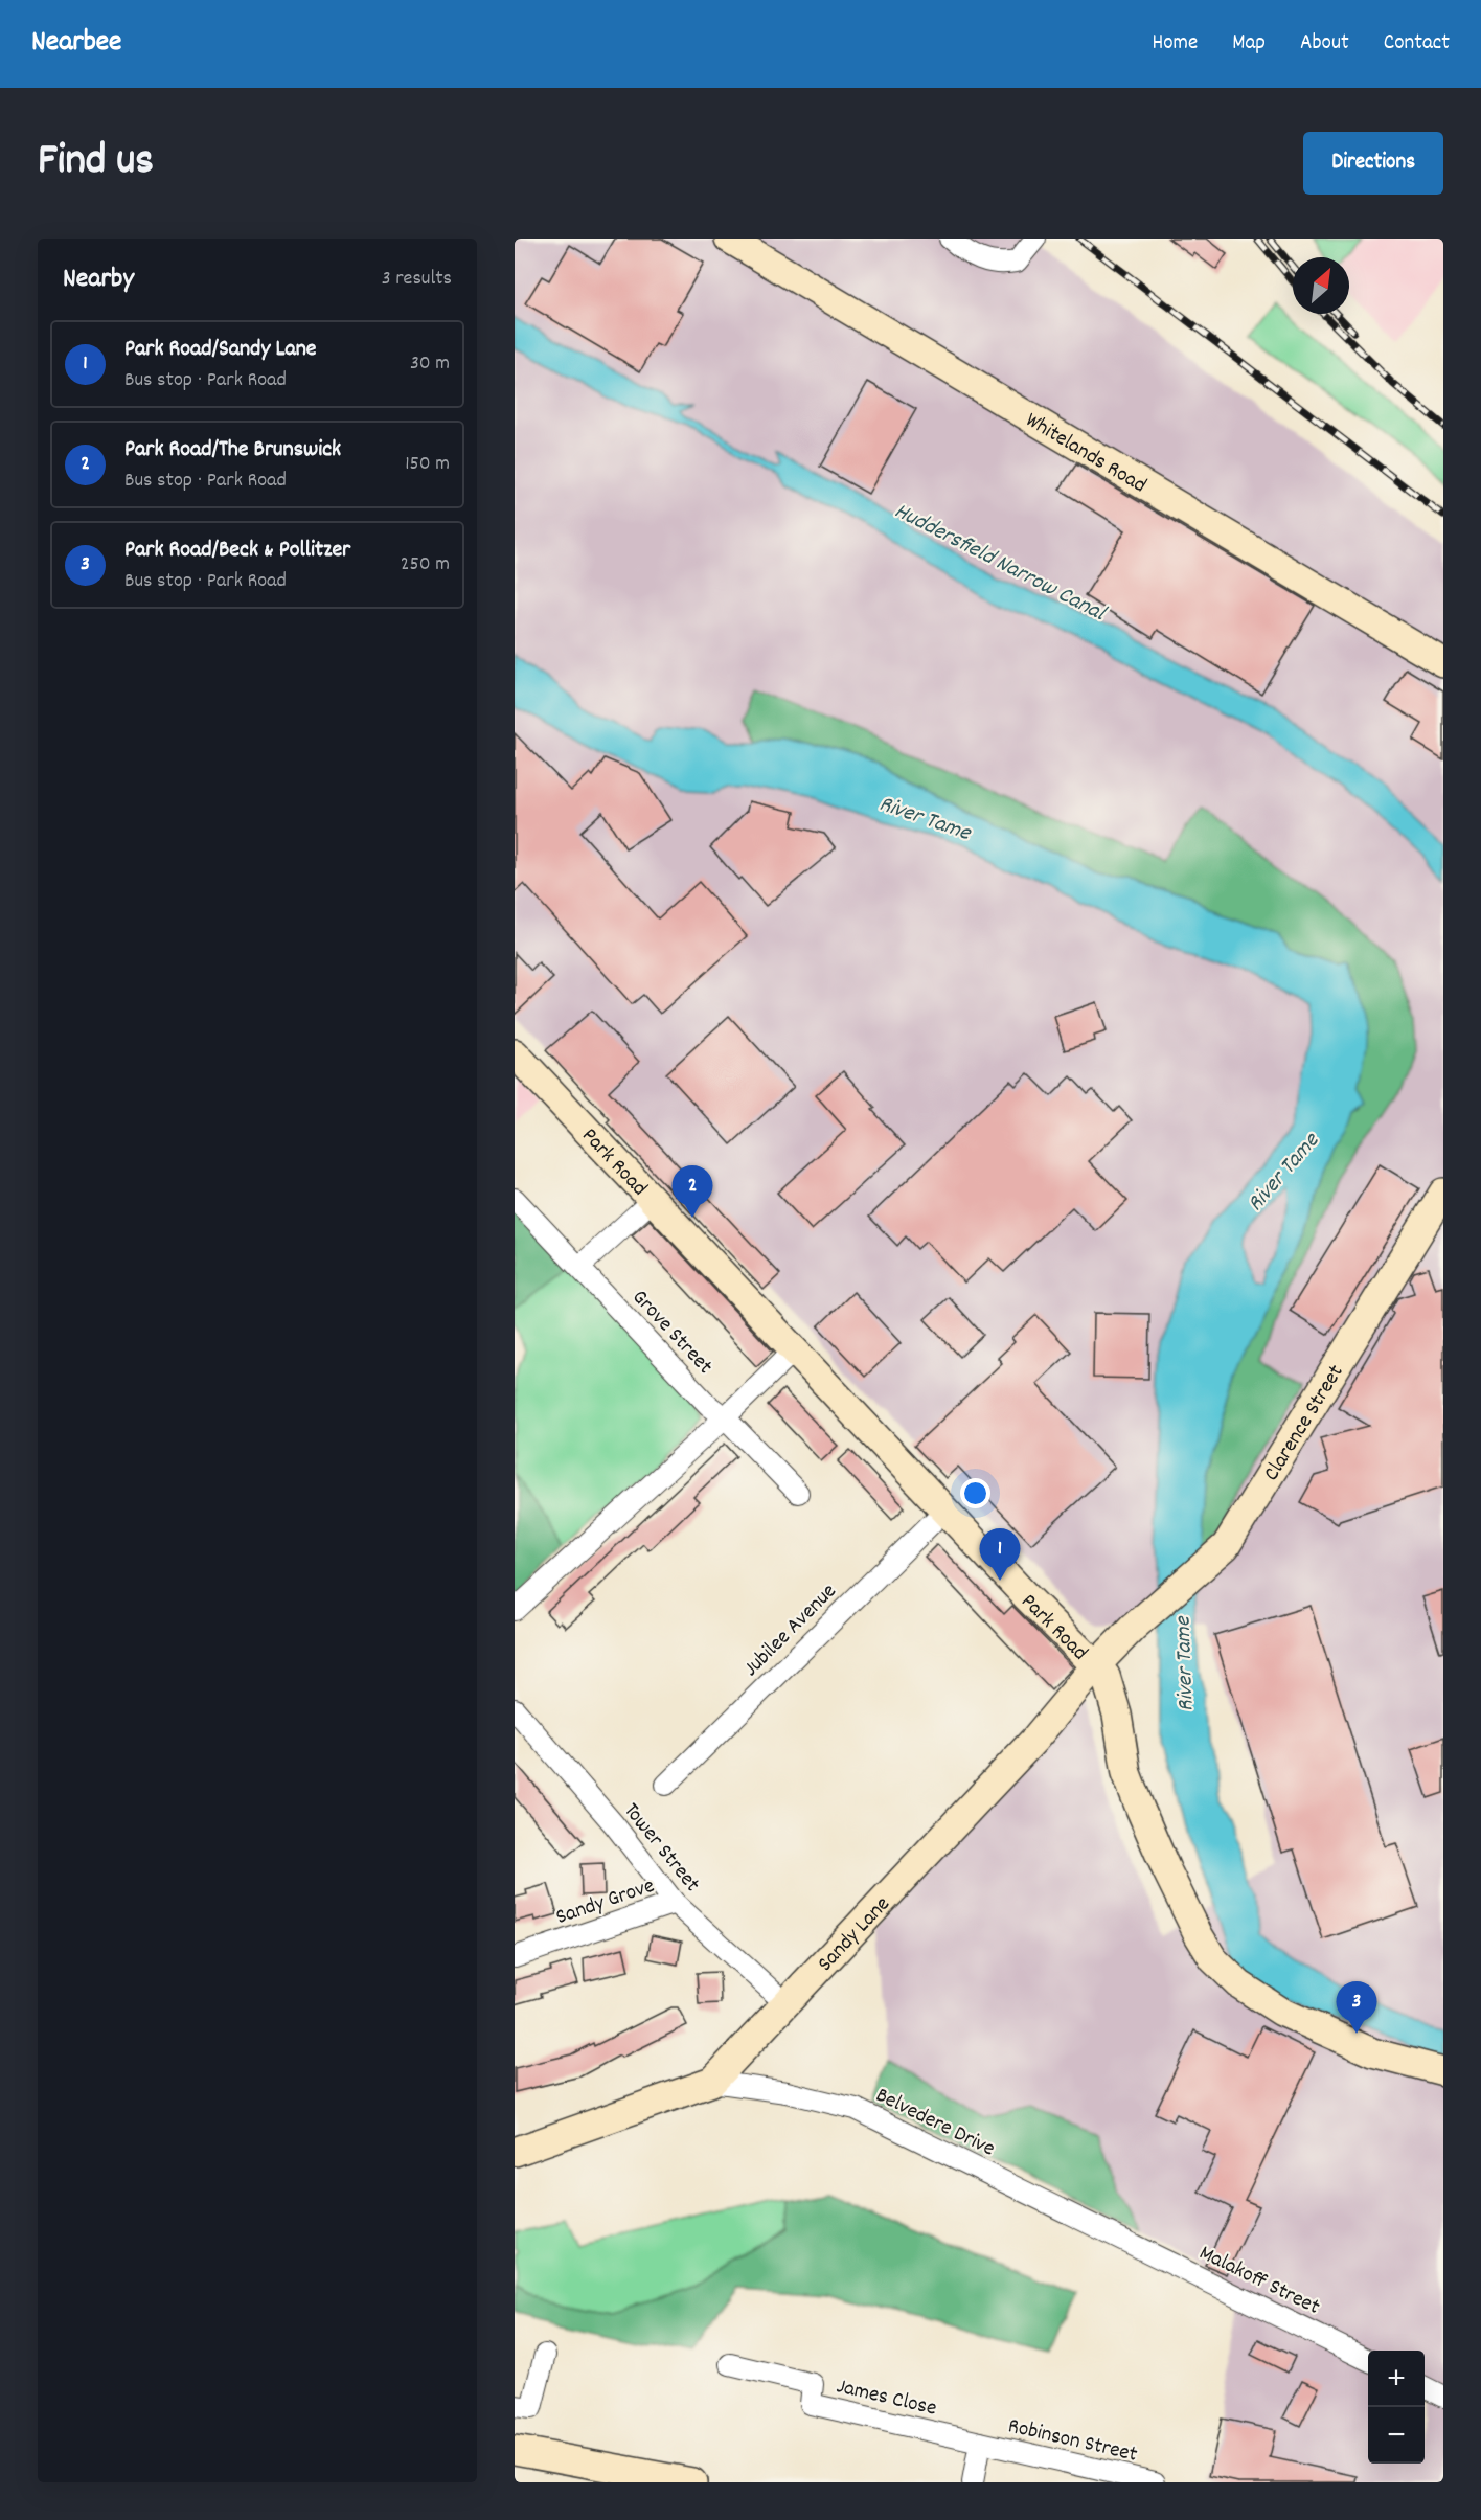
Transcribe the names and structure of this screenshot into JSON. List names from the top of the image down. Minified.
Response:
{"streets":{"main road":["Whitelands Road","Park Road","Clarence Street","Sandy Lane"],"street":["Grove Street","Jubilee Avenue","Tower Street","Sandy Grove","Belvedere Drive","Malakoff Street","James Close","Robinson Street"]},"crossings":[["Park Road","Jubilee Avenue"],["Park Road","Sandy Lane"],["Clarence Street","Sandy Lane"],["Tower Street","Sandy Grove"],["Tower Street","Sandy Lane"],["Sandy Lane","Belvedere Drive"],["Belvedere Drive","Malakoff Street"],["James Close","Robinson Street"]],"water":["Huddersfield Narrow Canal","River Tame"],"north":"top right","page":{"header":"Nearbee","nav":["Home","Map","About","Contact"],"title":"Find us","buttons":"Directions","heading":["Nearby","3 results"],"list":[{"mark":"1","name":"Park Road/Sandy Lane","note":"Bus stop · Park Road","value":"30 m"},{"mark":"2","name":"Park Road/The Brunswick","note":"Bus stop · Park Road","value":"150 m"},{"mark":"3","name":"Park Road/Beck & Pollitzer","note":"Bus stop · Park Road","value":"250 m"}],"pins":["2","1","3"],"map_buttons":["+","−"]}}
